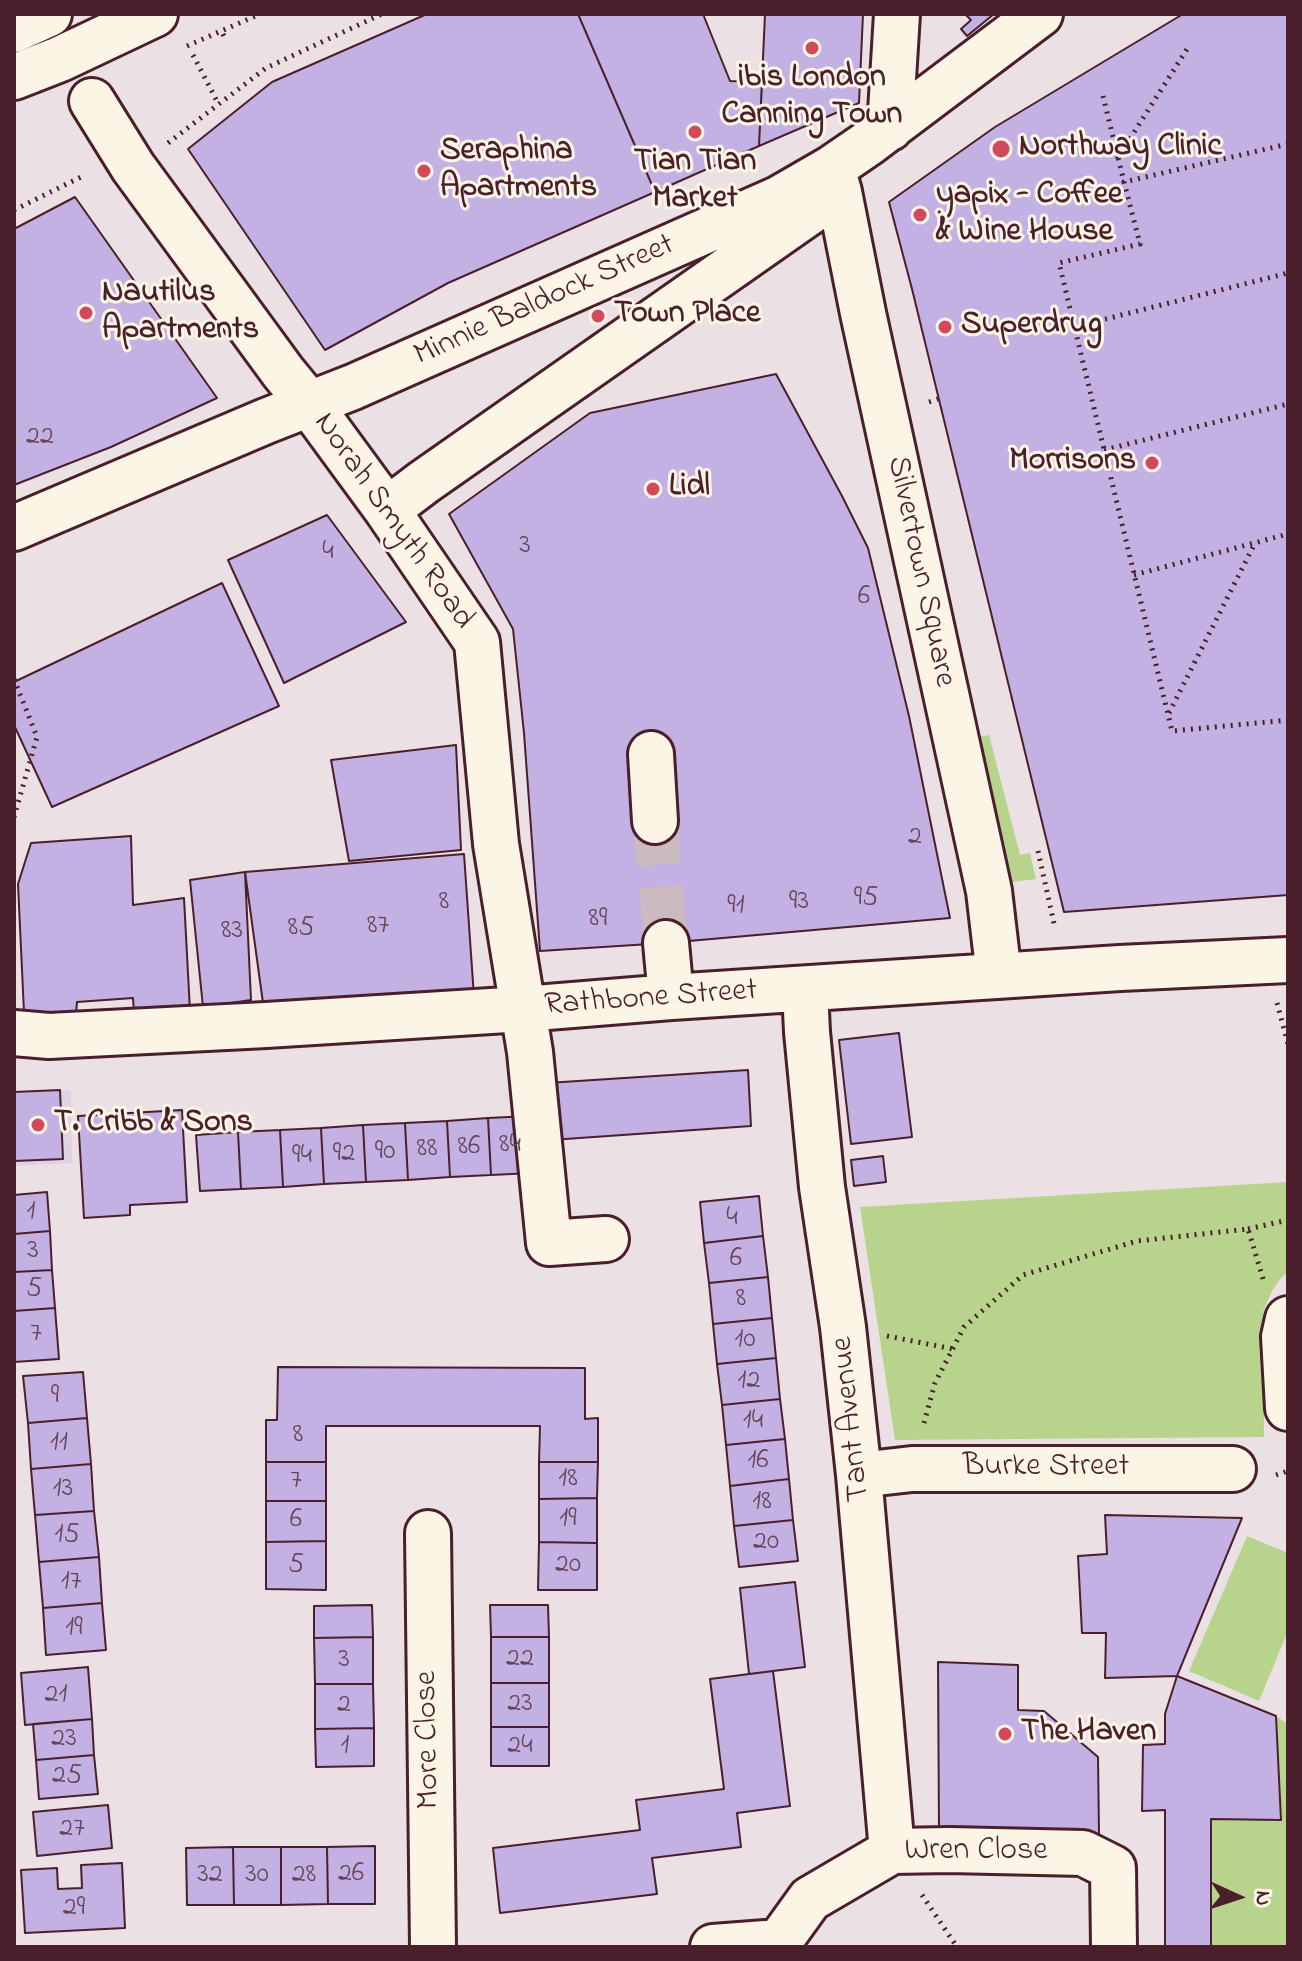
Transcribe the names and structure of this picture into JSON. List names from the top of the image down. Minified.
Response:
{"streets":{"street":["Minnie Baldock Street","Norah Smyth Road","Silvertown Square","Rathbone Street","Tant Avenue","Burke Street","More Close","Wren Close"]},"crossings":[["Minnie Baldock Street","Norah Smyth Road"],["Minnie Baldock Street","Silvertown Square"],["Norah Smyth Road","Rathbone Street"],["Silvertown Square","Rathbone Street"],["Rathbone Street","Tant Avenue"],["Tant Avenue","Burke Street"],["Tant Avenue","Wren Close"]],"places":["ibis London Canning Town","Tian Tian Market","Northway Clinic","Seraphina Apartments","yapix - Coffee & Wine House","Nautilus Apartments","Town Place","Superdrug","Morrisons","Lidl","T. Cribb & Sons","The Haven"],"house_numbers":["22","3","4","6","2","95","8","93","91","89","87","85","83","84","86","88","90","92","94","1","4","3","6","5","8","7","10","12","9","14","8","11","16","18","7","13","18","19","6","15","20","5","20","17","19","22","3","21","23","2","23","1","24","25","27","26","32","30","28","29"],"north":"right"}
